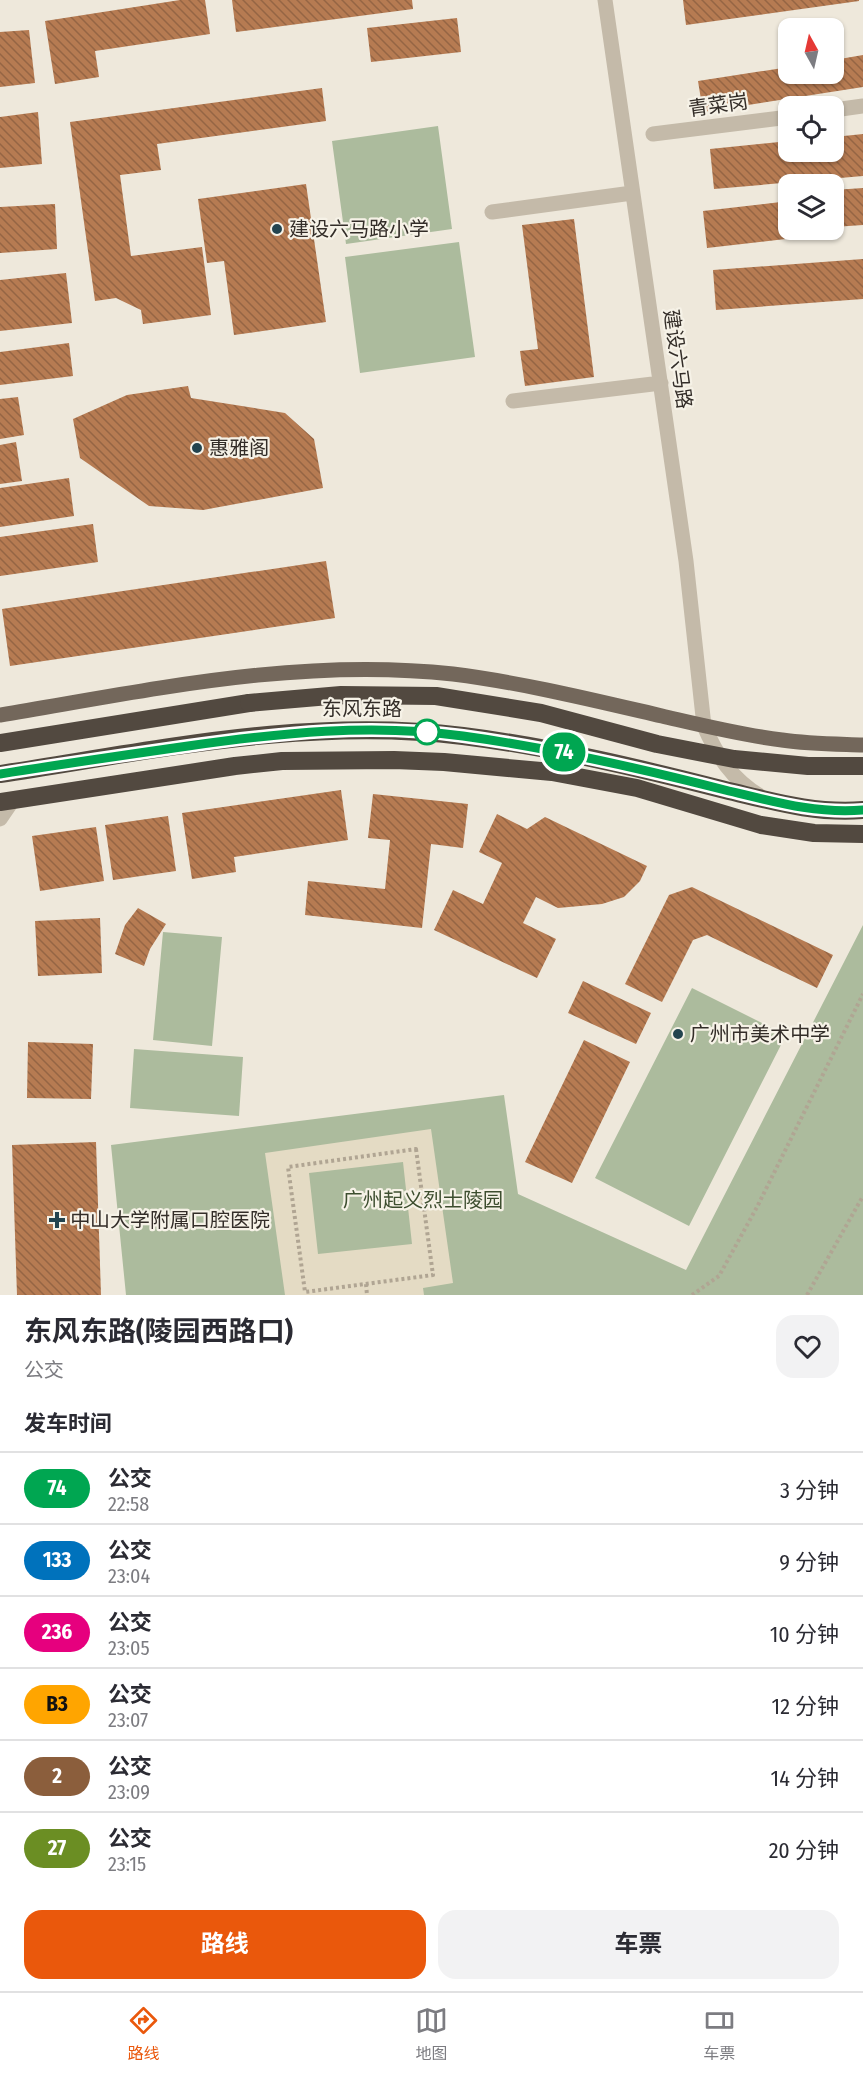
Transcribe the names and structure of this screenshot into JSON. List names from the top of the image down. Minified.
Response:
{"streets":{"highway":["东风东路"],"street":["青菜岗","建设六马路"]},"crossings":[["建设六马路","东风东路"]],"parks":["广州起义烈士陵园"],"places":{"other":["建设六马路小学","惠雅阁","广州市美术中学"],"health":["中山大学附属口腔医院"]},"lines":["bus line 74"],"north":"top","page":{"on_map":"74","heading":[["东风东路(陵园西路口)","公交"],"发车时间"],"list":[{"mark":"74","name":"公交","note":"22:58","value":"3 分钟"},{"mark":"133","name":"公交","note":"23:04","value":"9 分钟"},{"mark":"236","name":"公交","note":"23:05","value":"10 分钟"},{"mark":"B3","name":"公交","note":"23:07","value":"12 分钟"},{"mark":"2","name":"公交","note":"23:09","value":"14 分钟"},{"mark":"27","name":"公交","note":"23:15","value":"20 分钟"}],"buttons":["路线","车票"],"tabs":["路线","地图","车票"]}}
